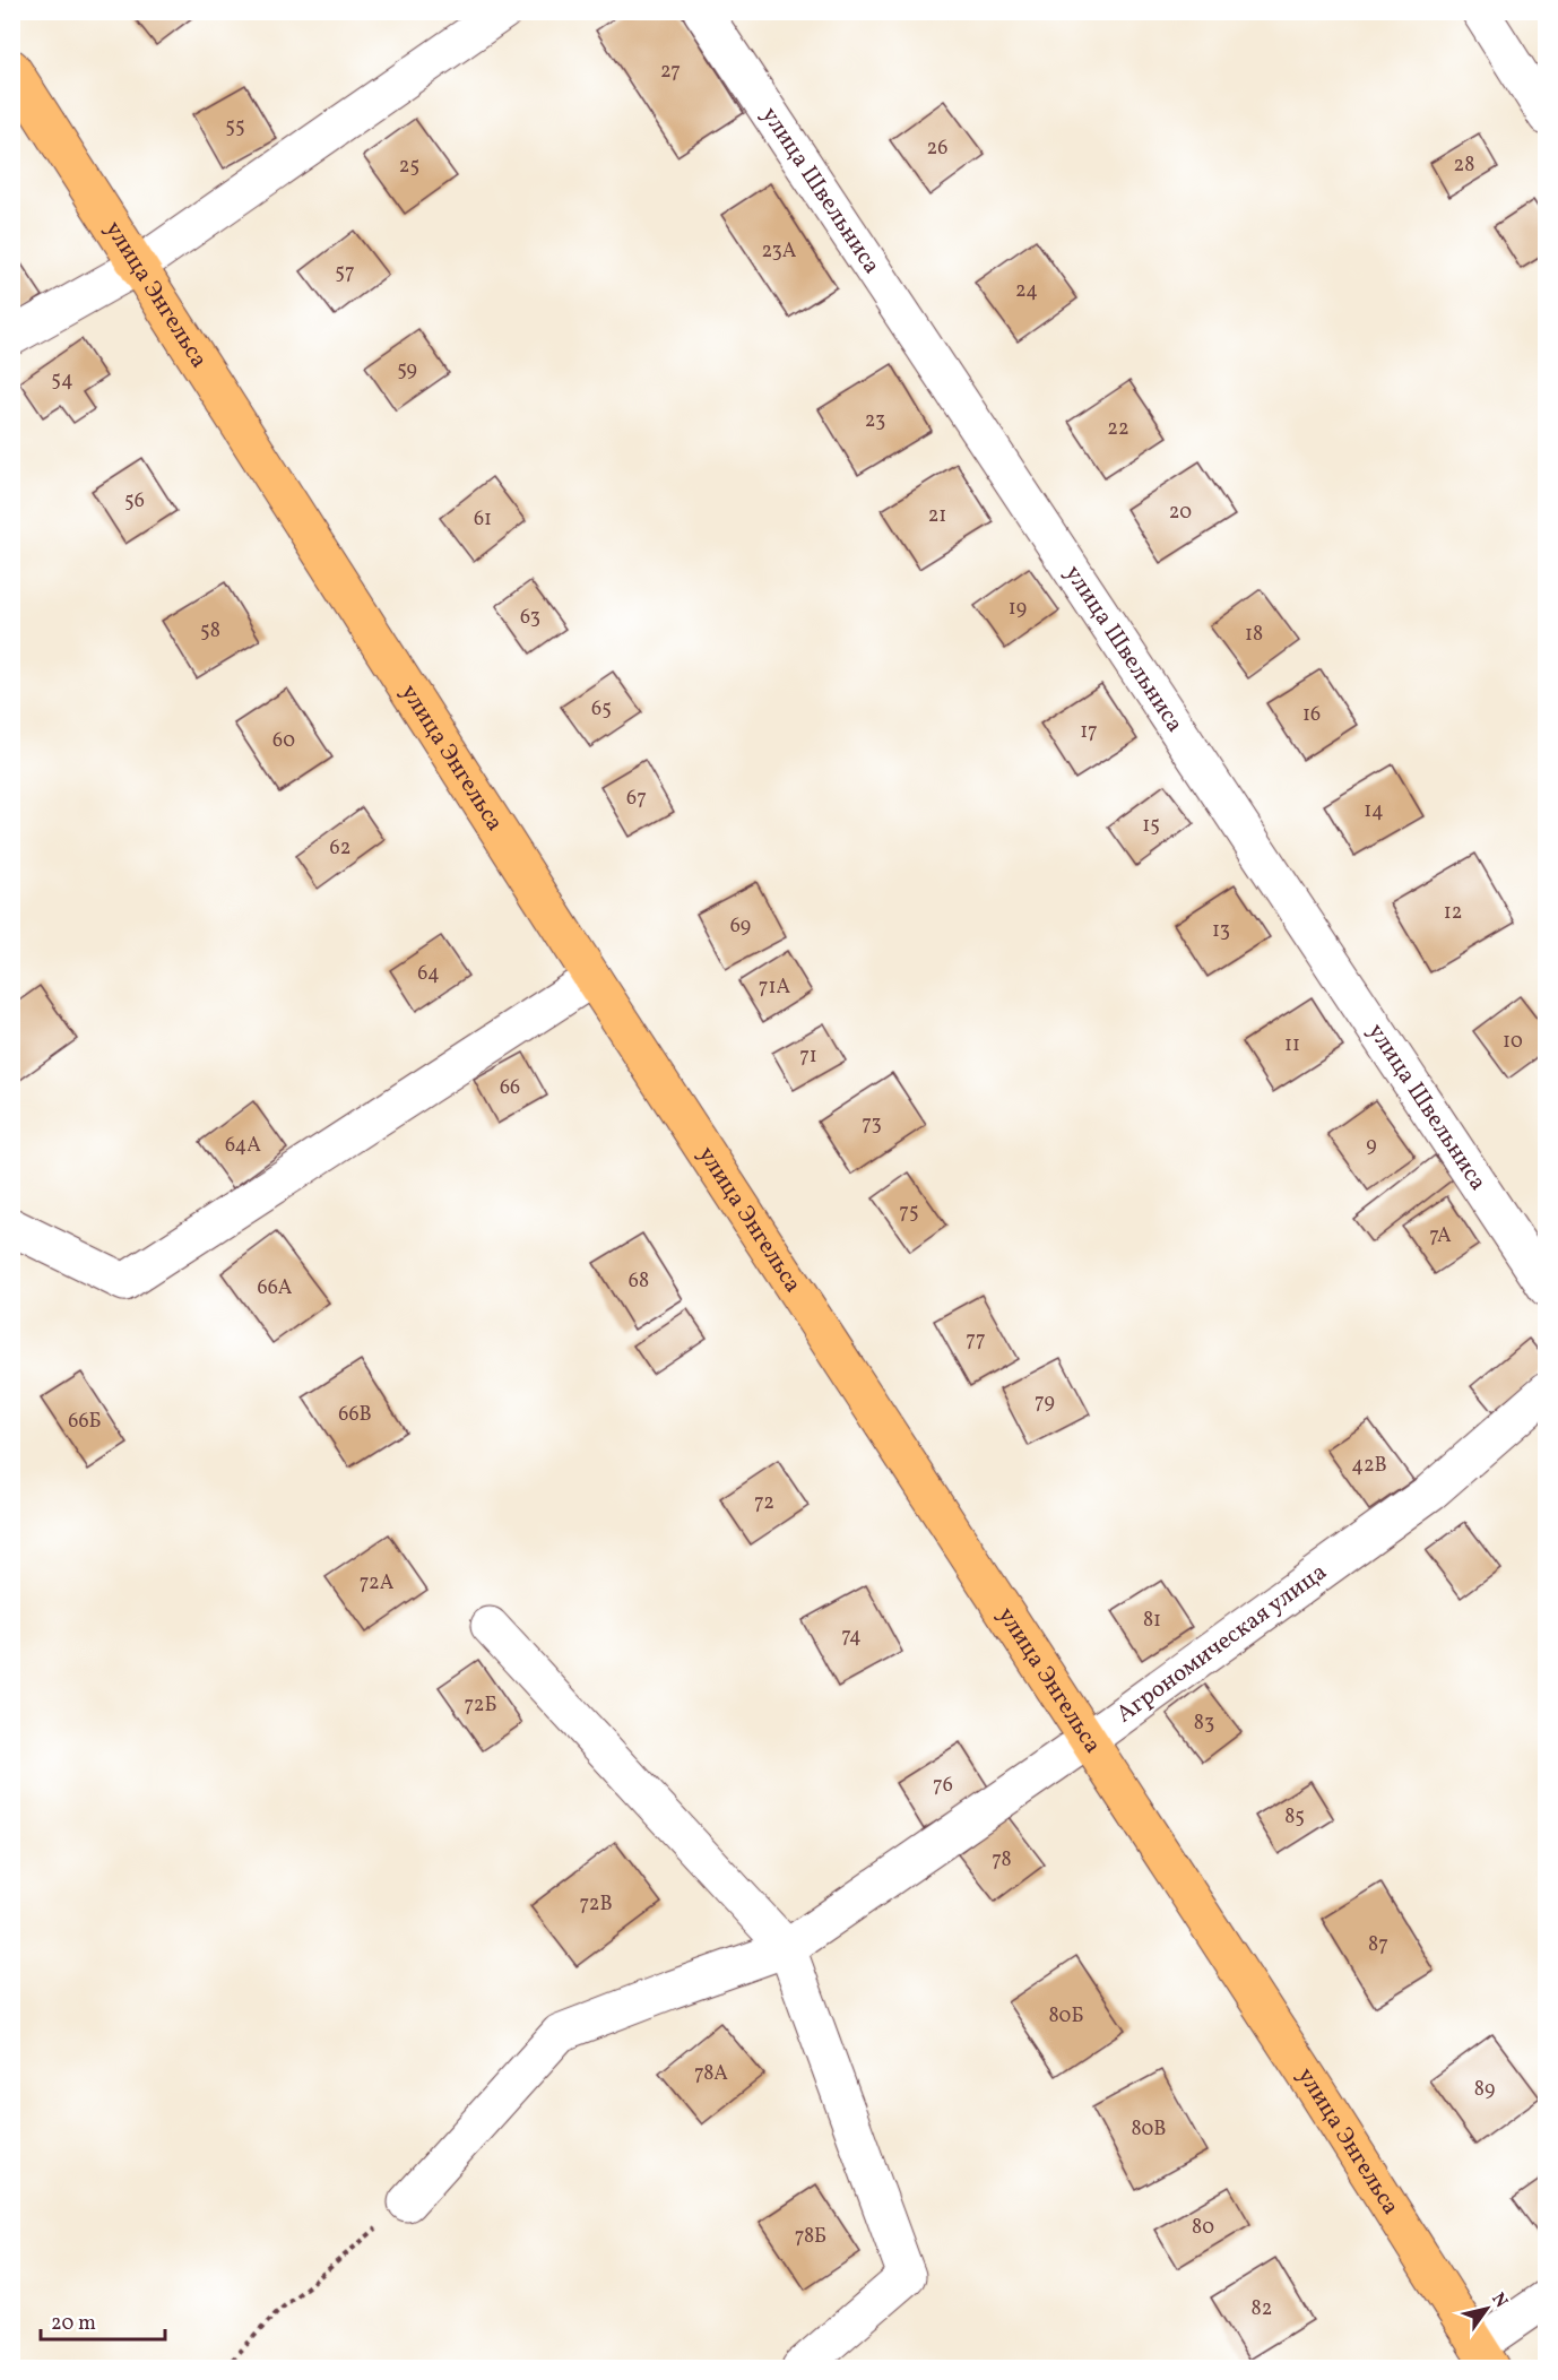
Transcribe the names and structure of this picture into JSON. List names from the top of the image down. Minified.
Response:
{"streets":{"main road":["улица Энгельса"],"street":["улица Швельниса","Агрономическая улица"]},"crossings":[["улица Энгельса","Агрономическая улица"]],"house_numbers":["27","55","26","28","25","23А","57","24","59","54","23","22","56","20","21","61","19","63","58","18","65","16","17","60","67","14","15","62","12","69","13","64","71А","10","11","71","66","73","64А","9","75","7А","68","66А","77","79","66В","66Б","42В","72","72А","81","74","72Б","83","76","85","78","72В","87","80Б","78А","89","80В","80","78Б","82"],"scale_bar":"20 m","north":"top right"}
